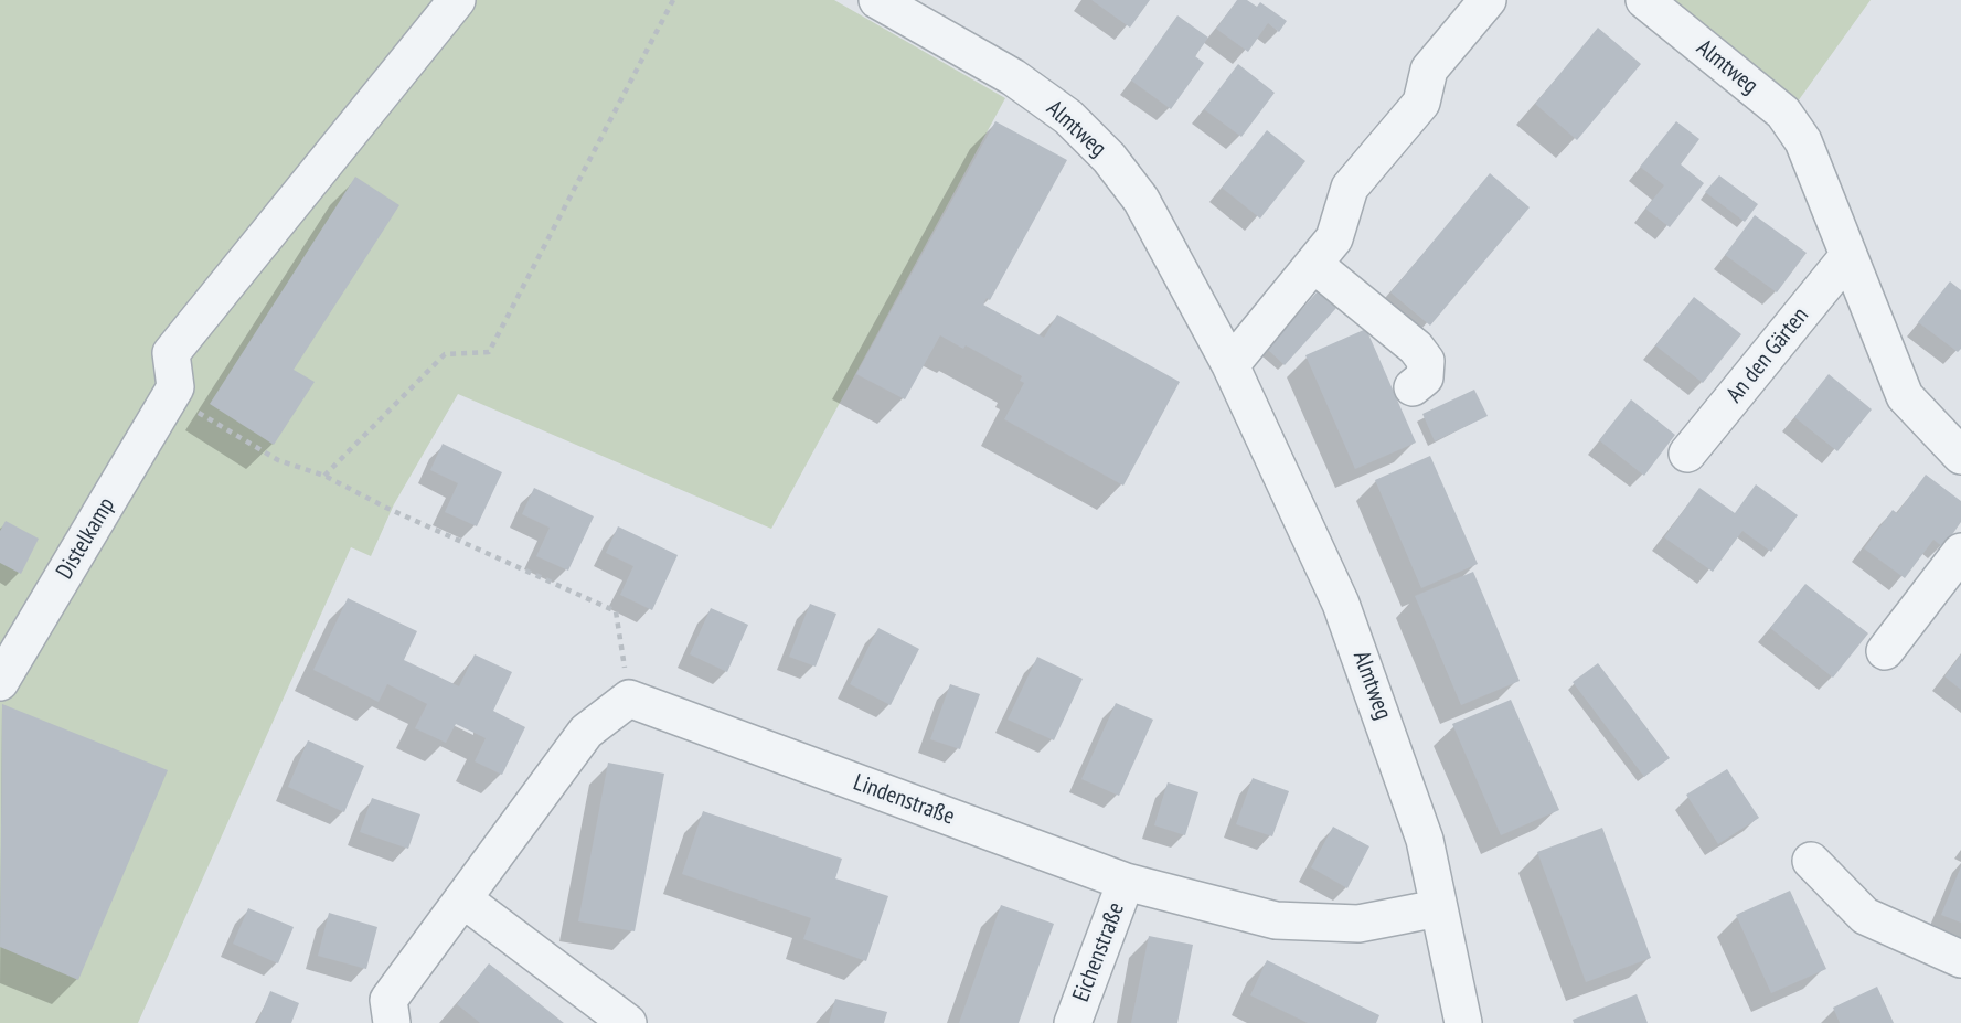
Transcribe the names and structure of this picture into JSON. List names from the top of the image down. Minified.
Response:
{"streets":{"street":["Almtweg","An den Gärten","Distelkamp","Lindenstraße","Eichenstraße"]},"crossings":[["Almtweg","An den Gärten"],["Almtweg","Lindenstraße"],["Lindenstraße","Eichenstraße"]]}
